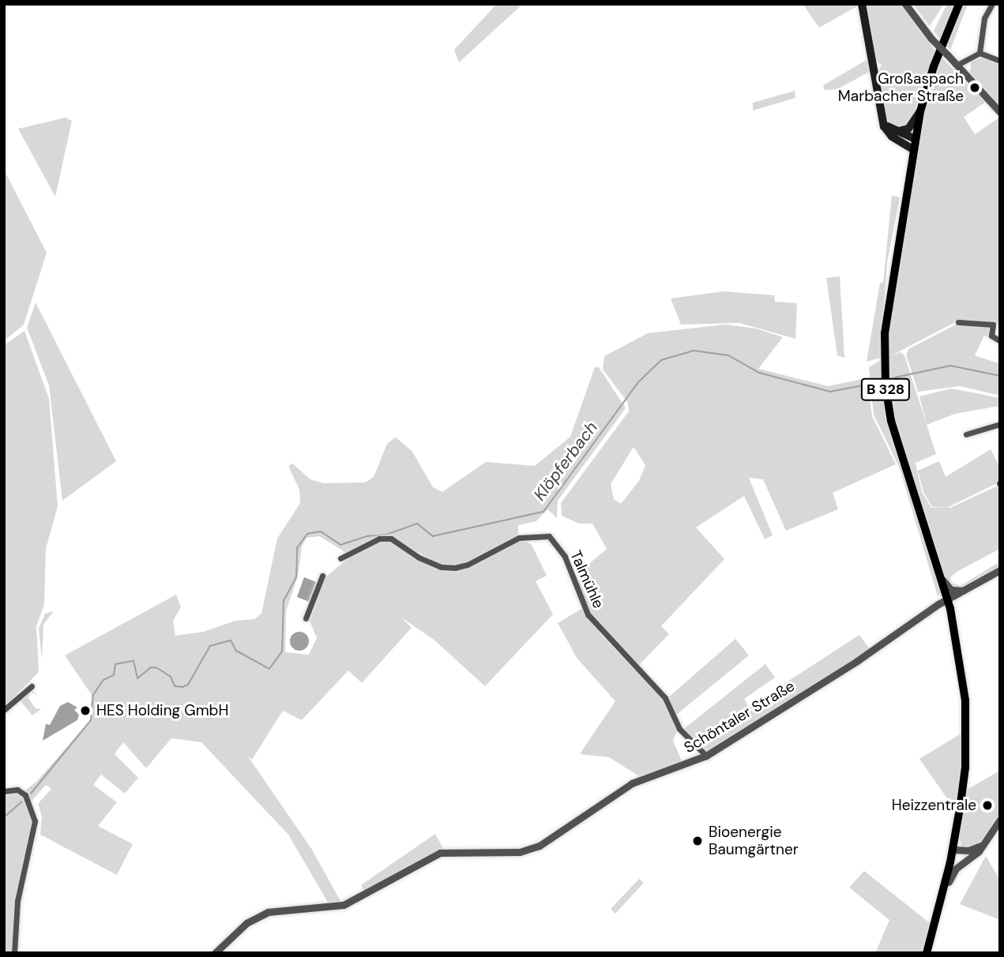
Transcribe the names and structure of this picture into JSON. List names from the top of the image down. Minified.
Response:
{"streets":{"main road":["B 328"],"street":["Talmühle","Schöntaler Straße"]},"crossings":[["B 328","Schöntaler Straße"],["Talmühle","Schöntaler Straße"]],"water":["Klöpferbach"],"places":["Großaspach Marbacher Straße","HES Holding GmbH","Heizzentrale","Bioenergie Baumgärtner"]}
